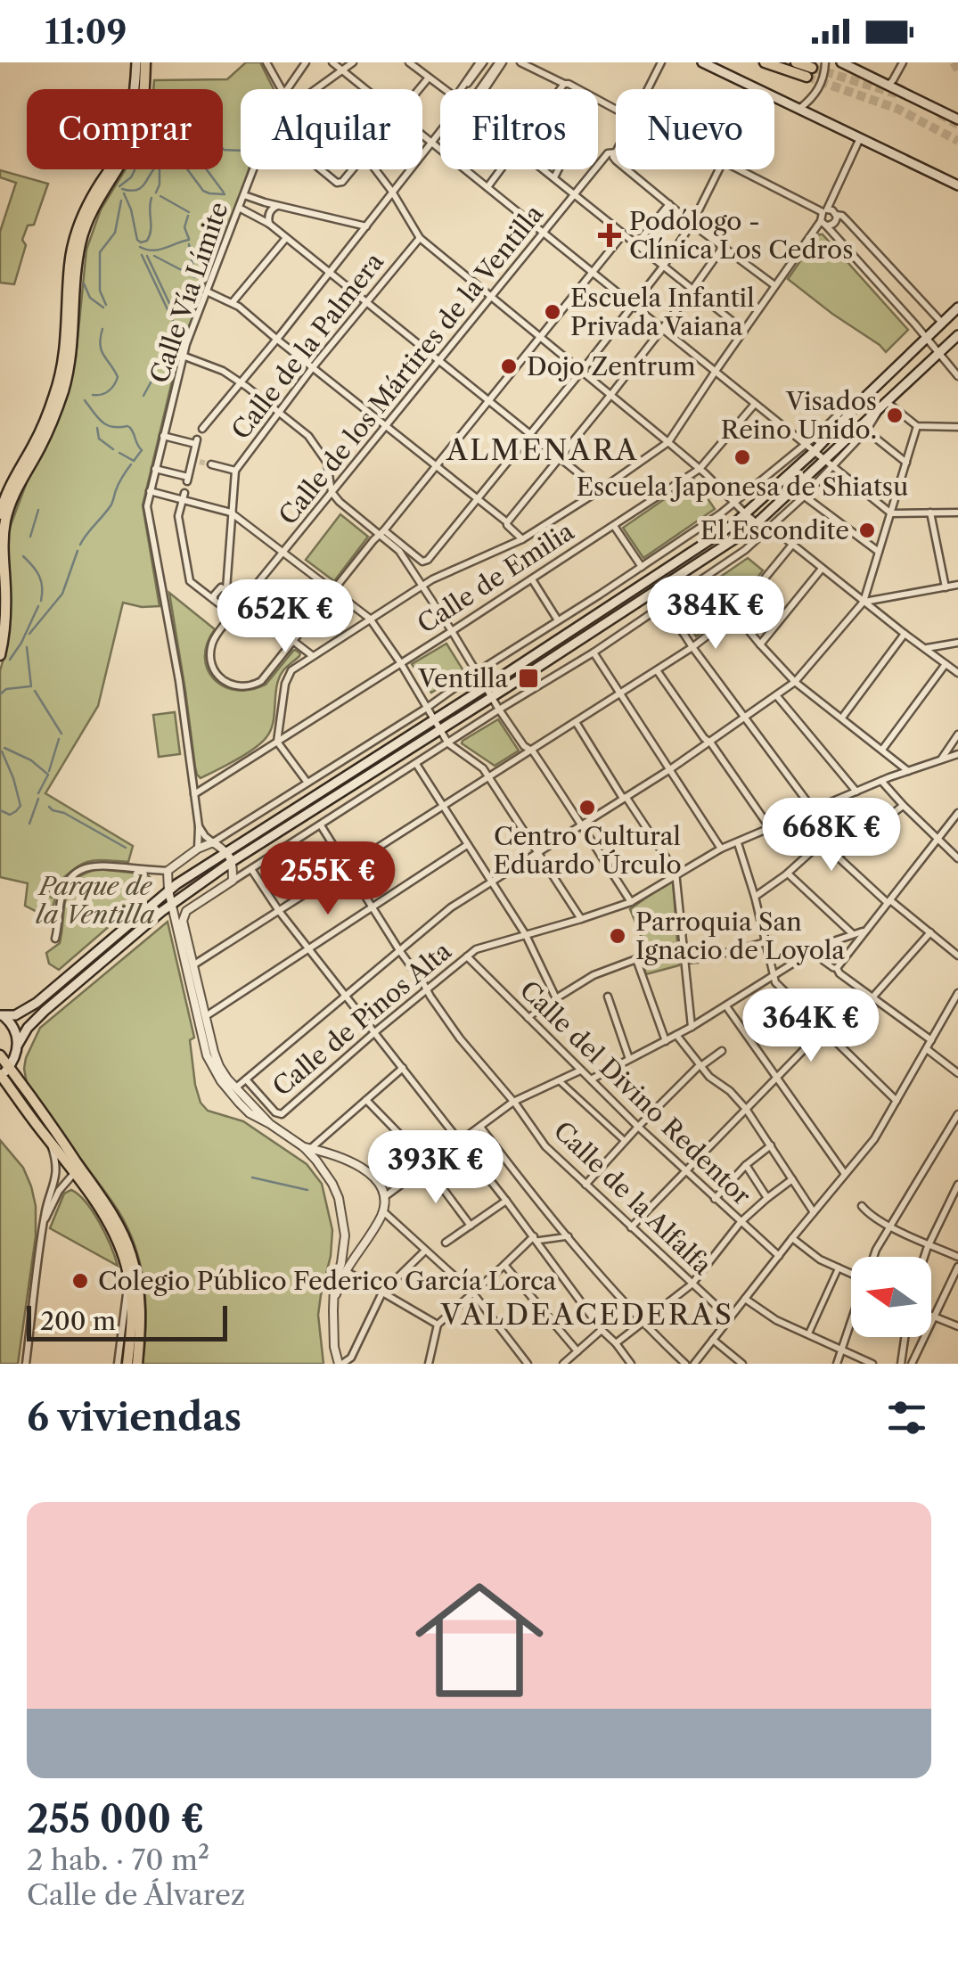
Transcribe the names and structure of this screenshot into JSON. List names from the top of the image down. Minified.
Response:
{"streets":{"street":["Calle Vía Límite","Calle de la Palmera","Calle de los Mártires de la Ventilla","Calle de Emilia","Calle de Pinos Alta","Calle del Divino Redentor","Calle de la Alfalfa"]},"crossings":[["Calle Vía Límite","Calle de Emilia"],["Calle de Pinos Alta","Calle del Divino Redentor"],["Calle de Pinos Alta","Calle de la Alfalfa"]],"districts":["ALMENARA","VALDEACEDERAS"],"parks":["Parque de la Ventilla"],"places":{"health":["Podólogo - Clínica Los Cedros"],"other":["Escuela Infantil Privada Vaiana","Dojo Zentrum","Visados Reino Unido.","Escuela Japonesa de Shiatsu","El Escondite","Centro Cultural Eduardo Úrculo","Parroquia San Ignacio de Loyola","Colegio Público Federico García Lorca"],"transit":["Ventilla"]},"scale_bar":"200 m","north":"left","page":{"status":"11:09","chip":["Comprar","Alquilar","Filtros","Nuevo"],"price":["384K €","652K €","668K €","255K €","364K €","393K €"],"scale":"200 m","heading":"6 viviendas","list":[{"name":"255 000 €","note":"2 hab. · 70 m² · Calle de Álvarez"}]}}
